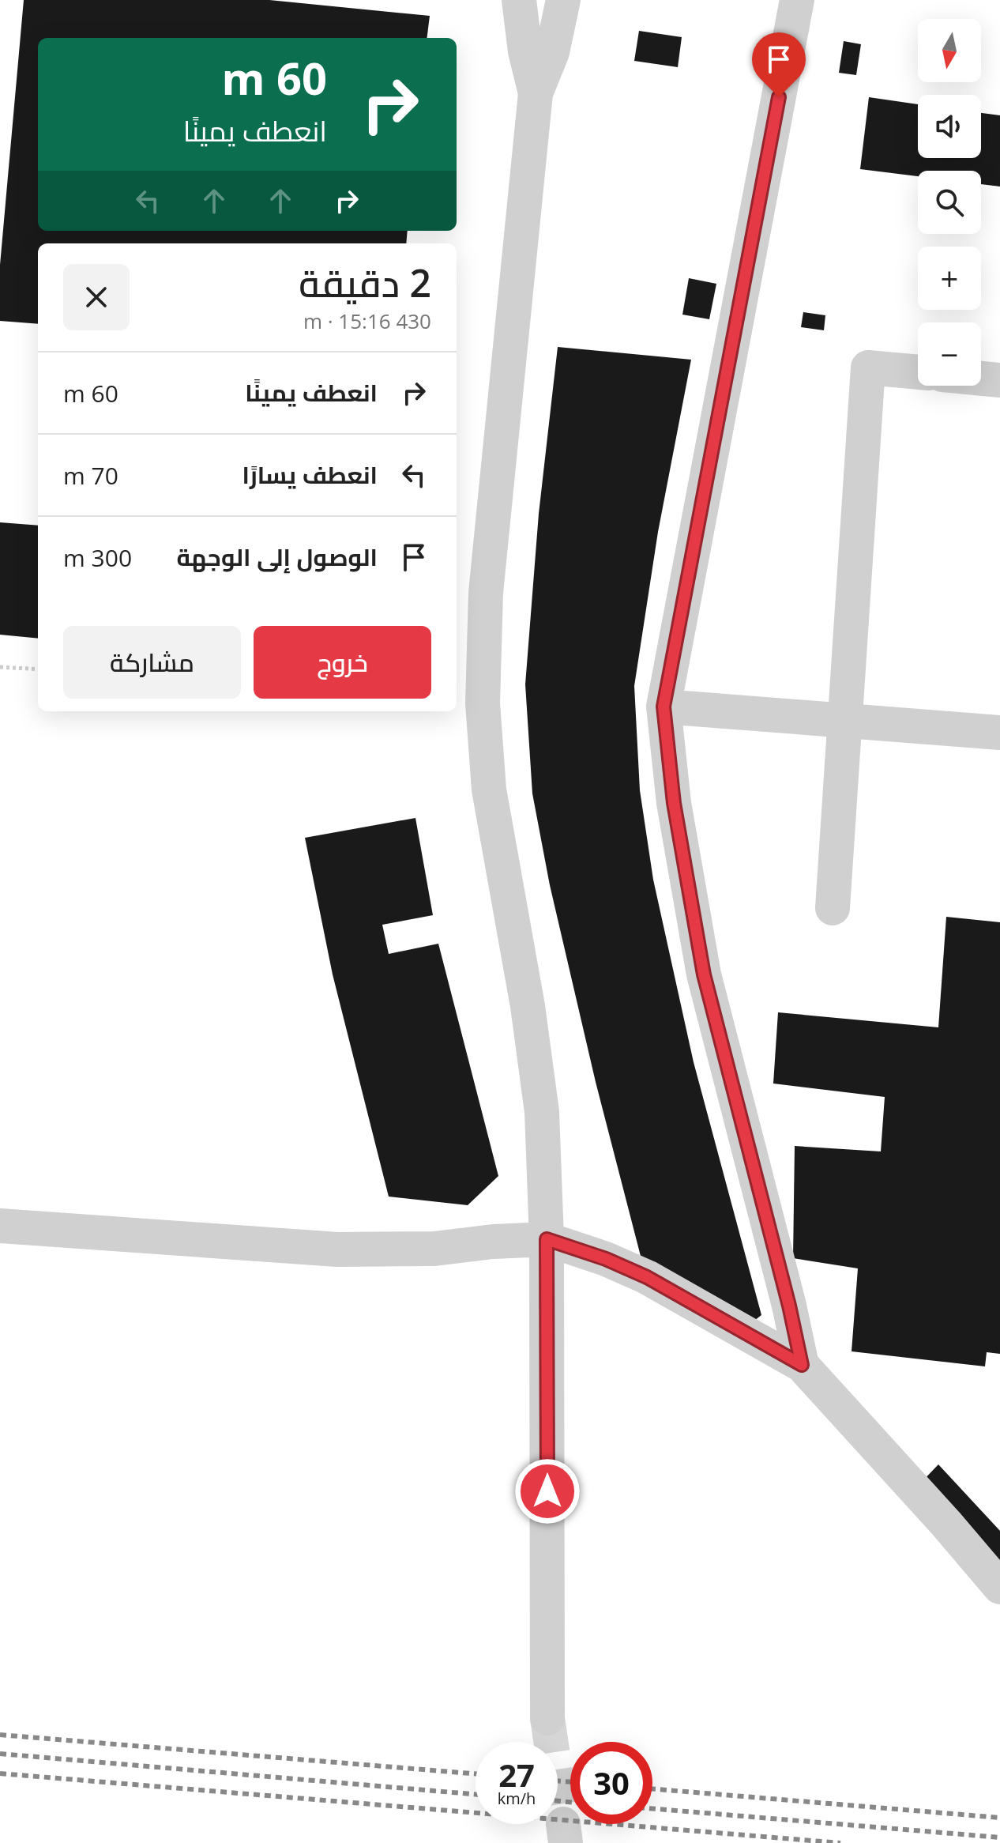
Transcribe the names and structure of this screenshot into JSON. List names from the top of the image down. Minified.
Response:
{"north":"bottom","page":{"map_buttons":["+","−"],"turn":["60 m","انعطف يمينًا"],"heading":["2 دقيقة","430 m · 15:16"],"list":[{"name":"انعطف يمينًا","value":"60 m"},{"name":"انعطف يسارًا","value":"70 m"},{"name":"الوصول إلى الوجهة","value":"300 m"}],"buttons":["خروج","مشاركة"],"speed":"27 km/h","limit":"30"}}
